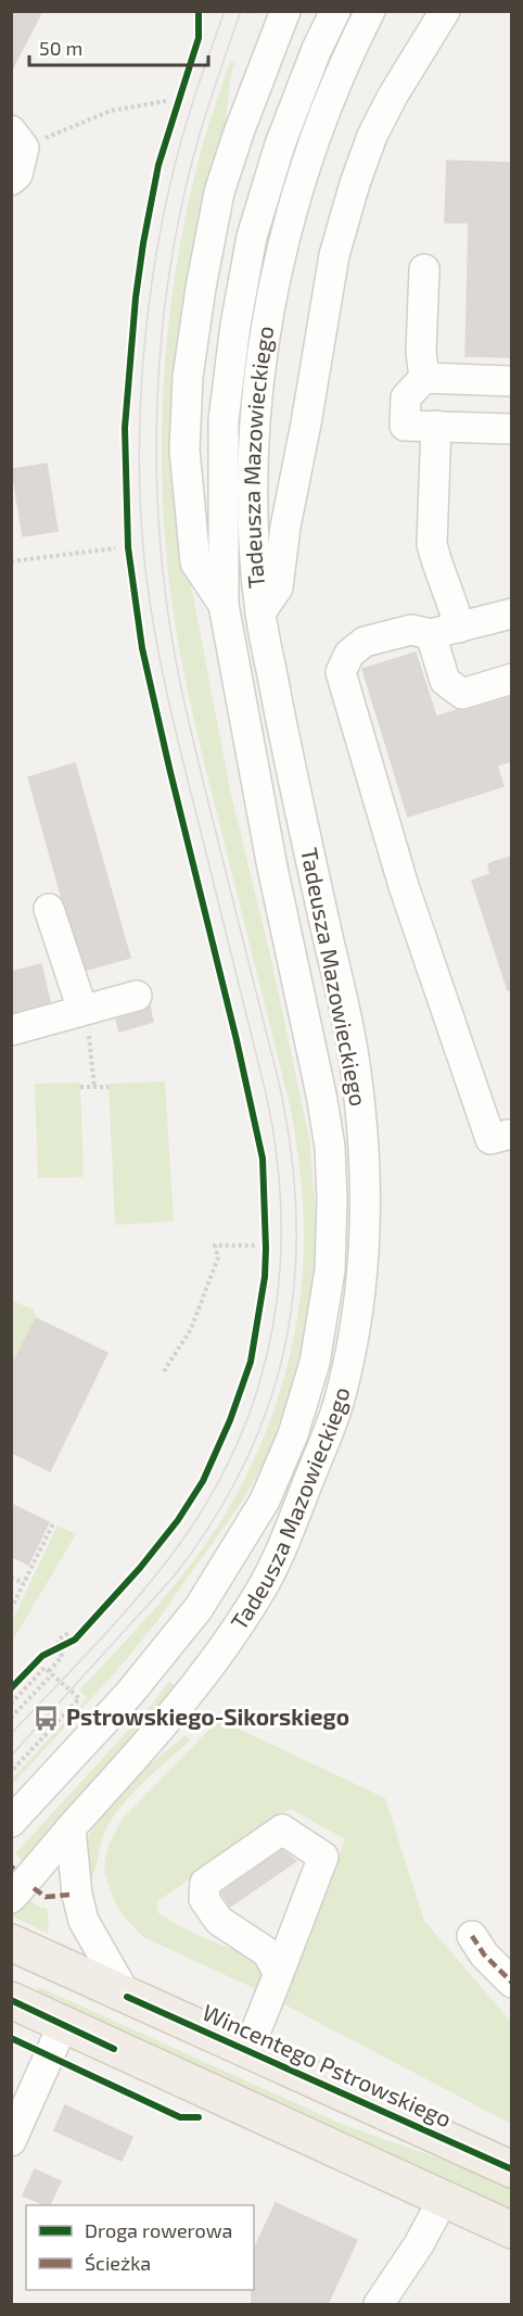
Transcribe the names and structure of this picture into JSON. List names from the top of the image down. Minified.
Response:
{"streets":{"main road":["Wincentego Pstrowskiego"],"street":["Tadeusza Mazowieckiego"]},"places":{"bus stop":["Pstrowskiego-Sikorskiego"]},"legend":["Droga rowerowa","Ścieżka"],"scale_bar":"50 m"}
